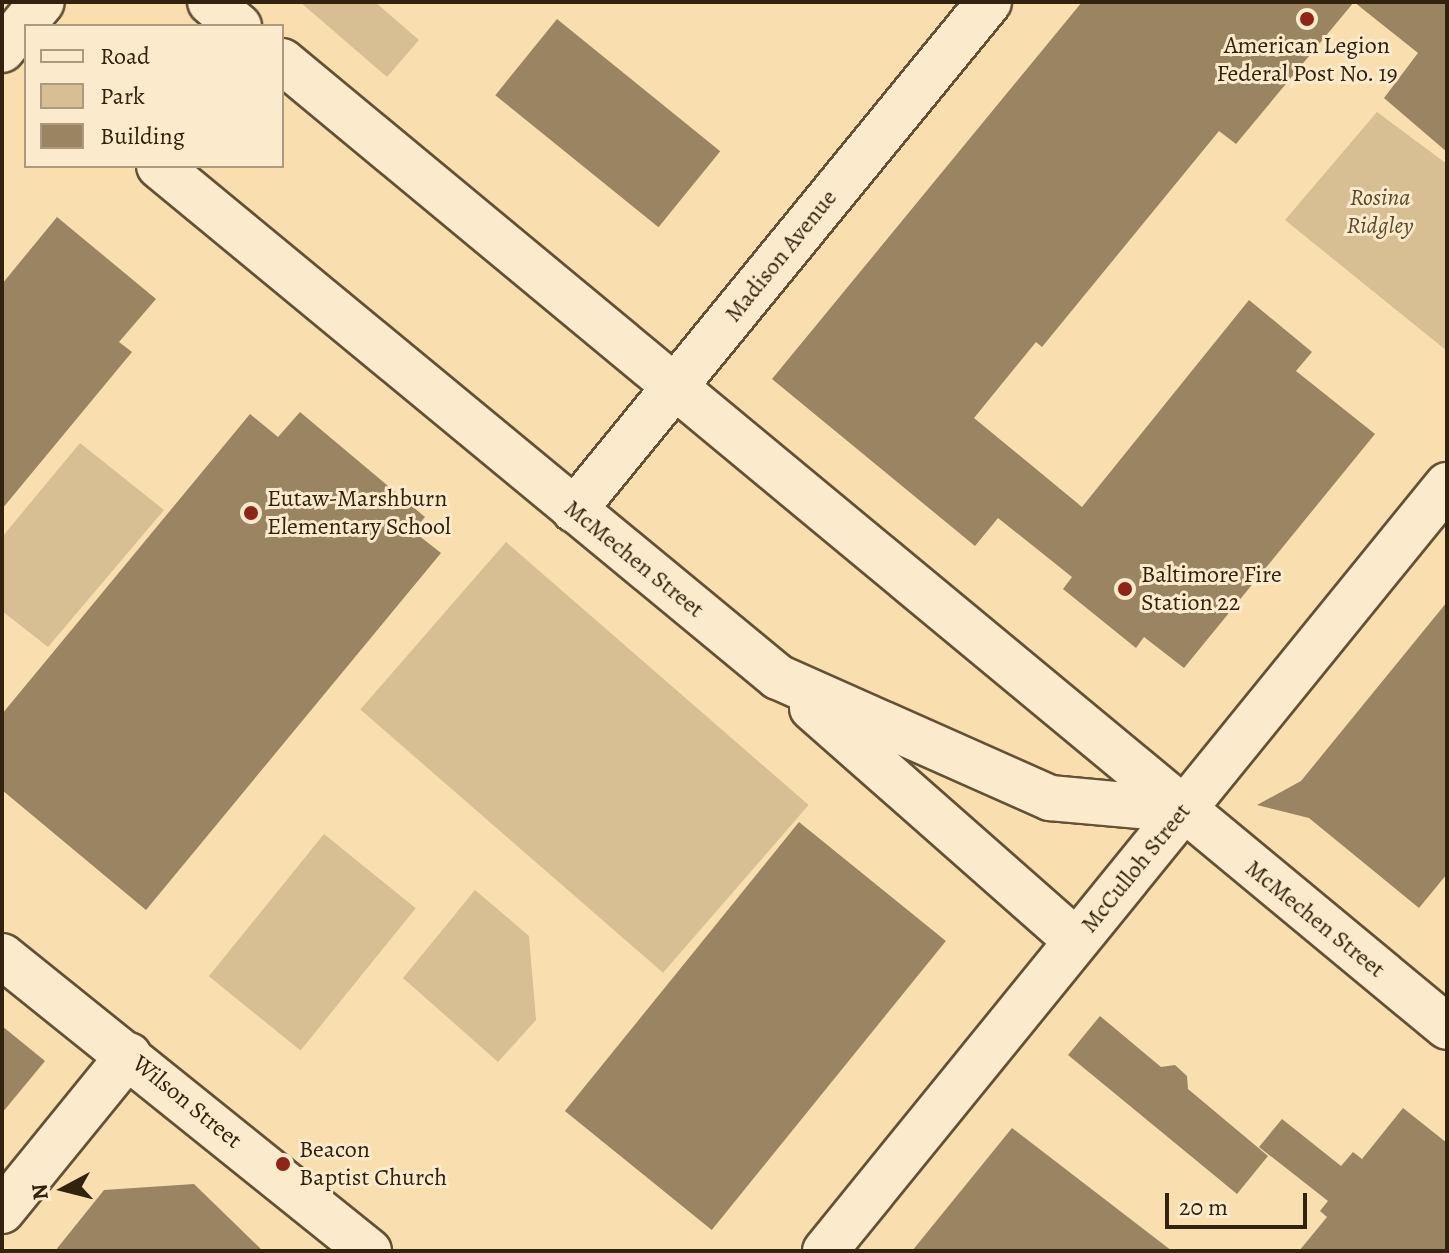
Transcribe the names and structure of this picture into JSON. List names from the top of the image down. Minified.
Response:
{"streets":{"street":["Madison Avenue","McMechen Street","McCulloh Street","Wilson Street"]},"crossings":[["Madison Avenue","McMechen Street"],["McMechen Street","McCulloh Street"]],"parks":["Rosina Ridgley"],"places":["American Legion Federal Post No. 19","Eutaw-Marshburn Elementary School","Baltimore Fire Station 22","Beacon Baptist Church"],"legend":["Road","Park","Building"],"scale_bar":"20 m","north":"left"}
